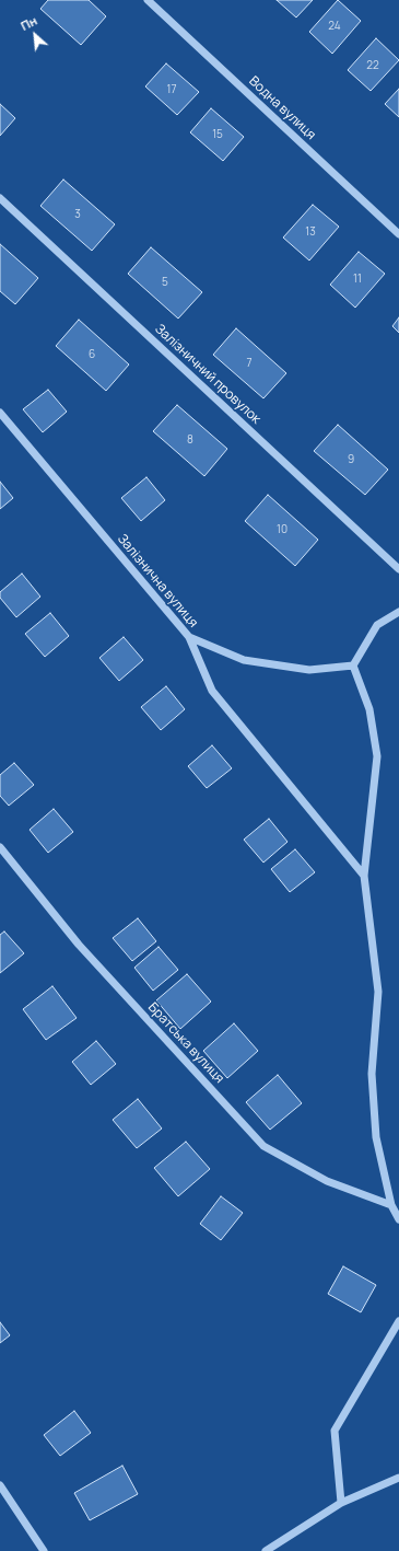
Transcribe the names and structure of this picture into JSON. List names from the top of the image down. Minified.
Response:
{"streets":{"street":["Водна вулиця","Залізничний провулок","Залізнична вулиця","Братська вулиця"]},"house_numbers":["24","22","17","15","3","13","11","5","6","7","8","9","10"],"north":"top left"}
